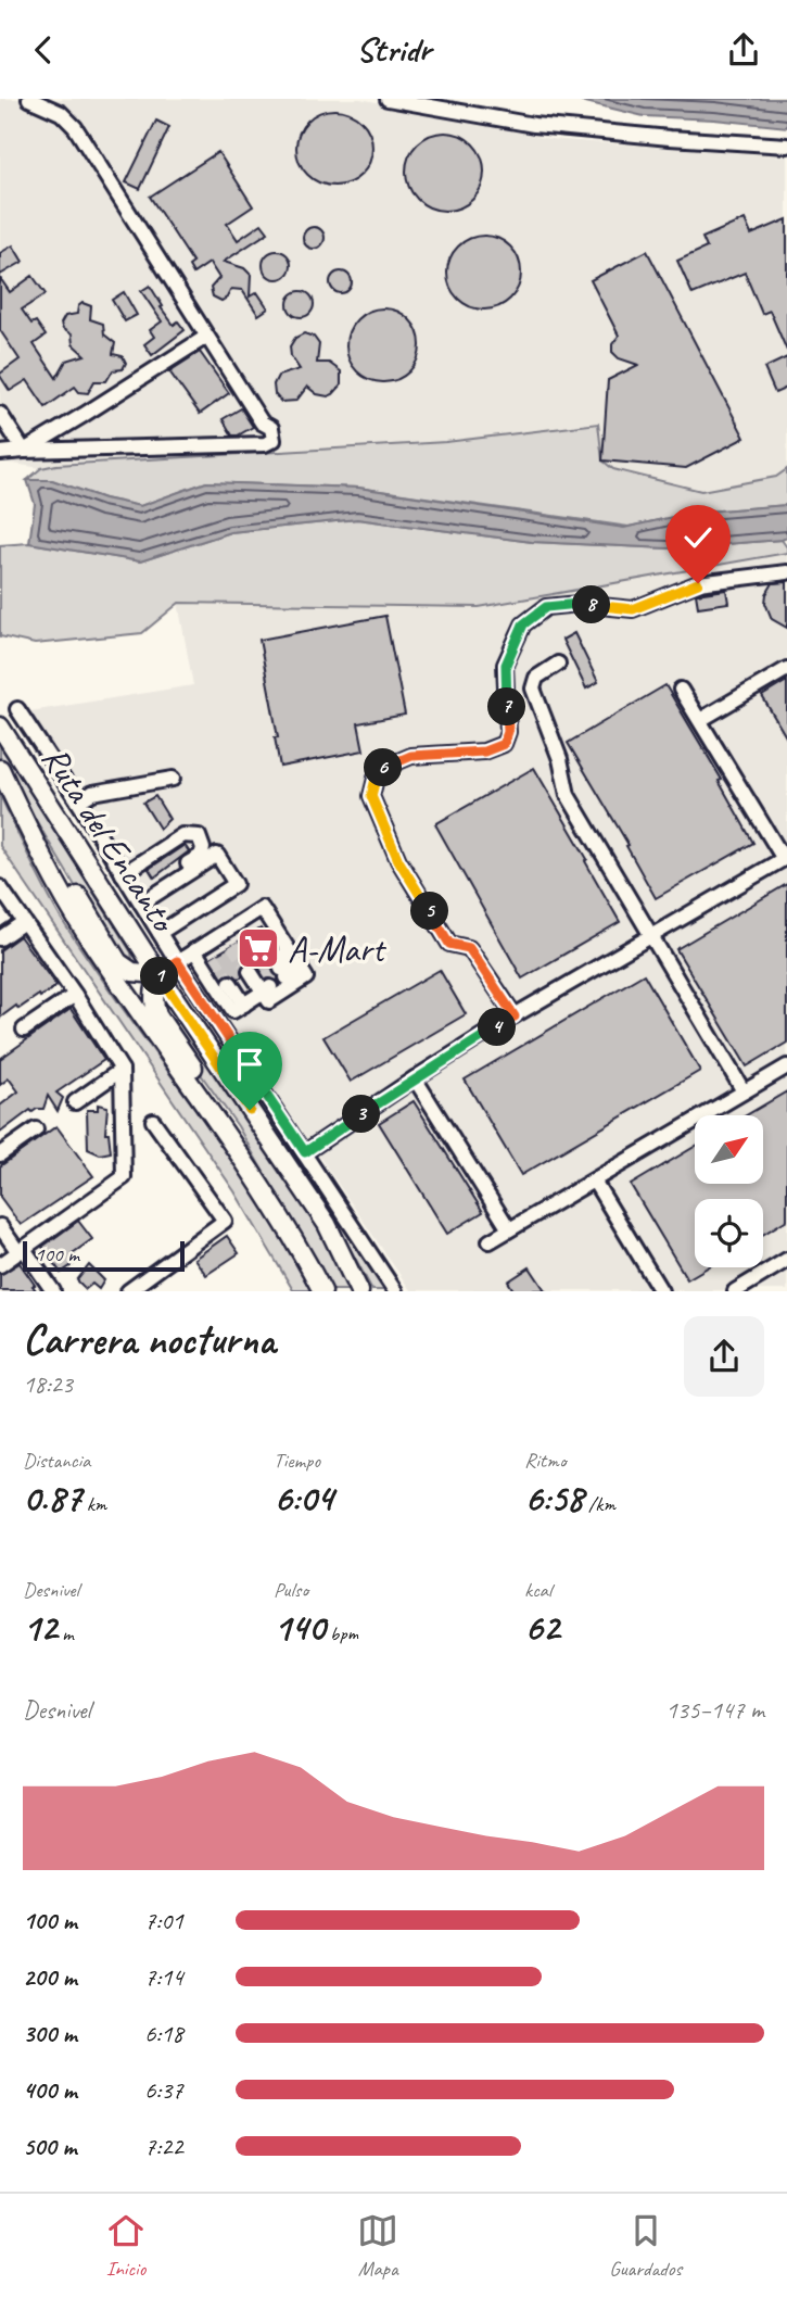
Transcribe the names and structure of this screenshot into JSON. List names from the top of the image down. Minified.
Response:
{"streets":{"main road":["Ruta del Encanto"]},"places":{"supermarket":["A-Mart"]},"scale_bar":"100 m","north":"top right","page":{"header":"Stridr","pins":["8","7","6","5","1","4","3"],"scale":"100 m","heading":["Carrera nocturna","18:23"],"stats":[["Distancia","0.87 km"],["Tiempo","6:04"],["Ritmo","6:58 /km"],["Desnivel","12 m"],["Pulso","140 bpm"],["kcal","62"]],"chart":["Desnivel","135–147 m"],"list":[{"name":"100 m","note":"7:01"},{"name":"200 m","note":"7:14"},{"name":"300 m","note":"6:18"},{"name":"400 m","note":"6:37"},{"name":"500 m","note":"7:22"}],"tabs":["Inicio","Mapa","Guardados"]}}
